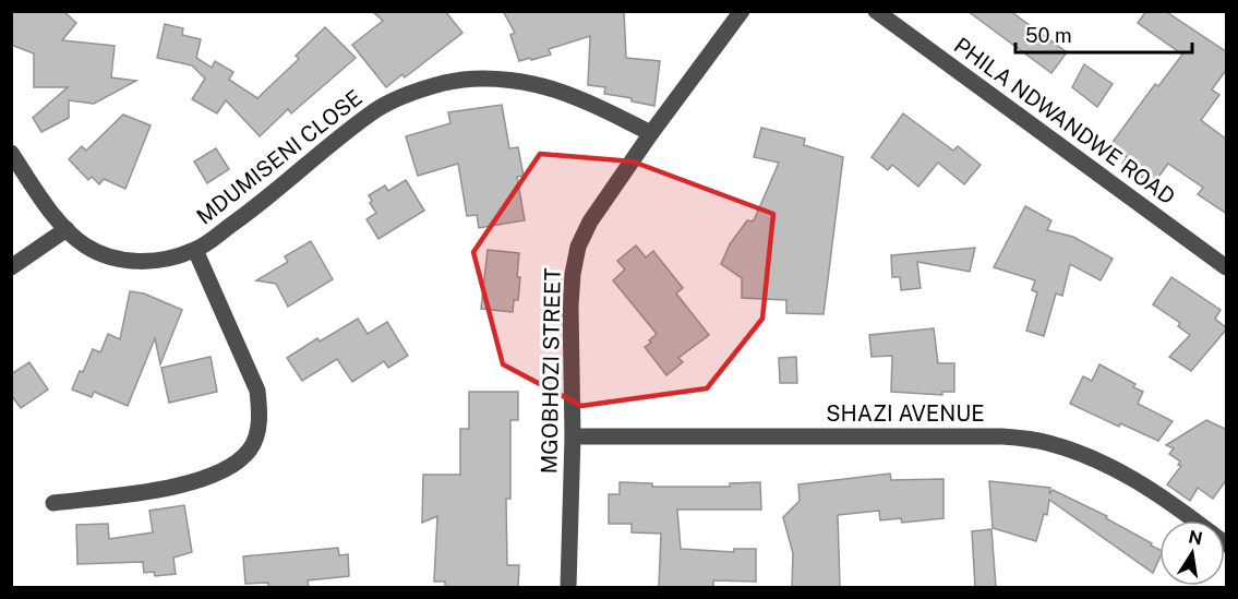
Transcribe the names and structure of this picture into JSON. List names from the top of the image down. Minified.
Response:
{"streets":{"street":["PHILA NDWANDWE ROAD","MDUMISENI CLOSE","MGOBHOZI STREET","SHAZI AVENUE"]},"crossings":[["MDUMISENI CLOSE","MGOBHOZI STREET"],["MGOBHOZI STREET","SHAZI AVENUE"]],"scale_bar":"50 m","north":"top"}
